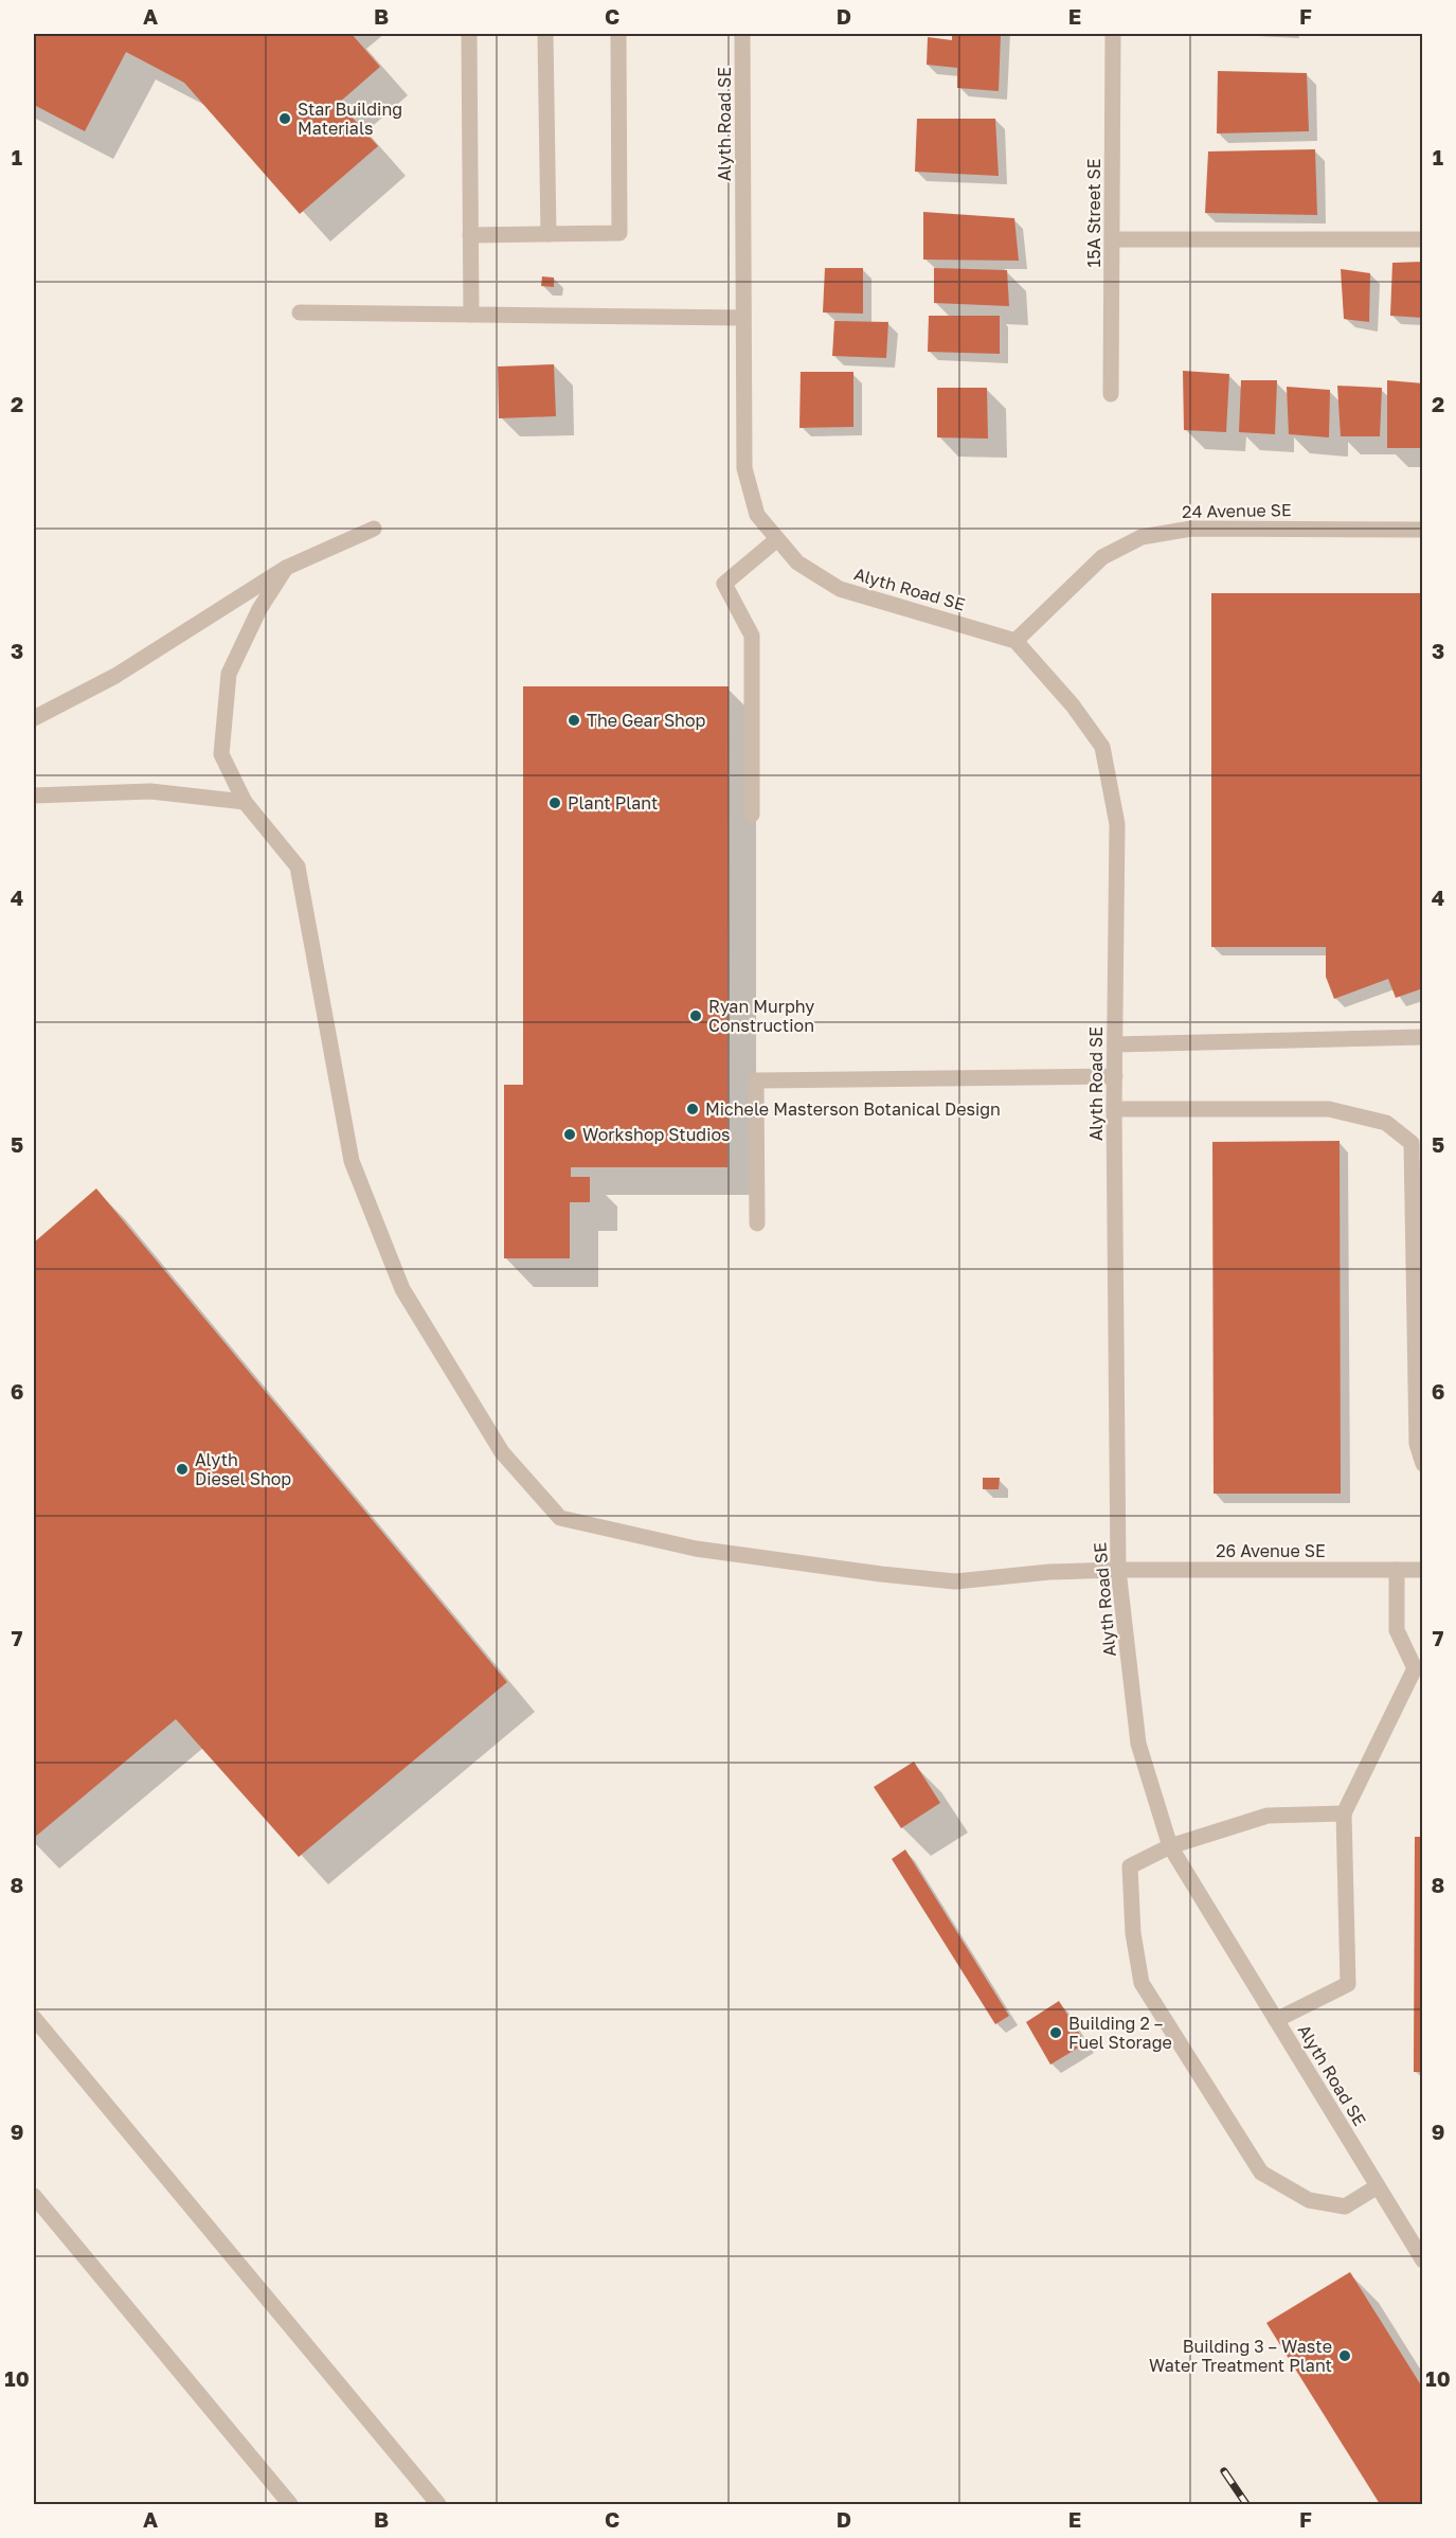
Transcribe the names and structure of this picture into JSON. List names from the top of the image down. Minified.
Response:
{"streets":{"street":["Alyth Road SE","15A Street SE","24 Avenue SE","26 Avenue SE"]},"crossings":[["Alyth Road SE","24 Avenue SE"],["Alyth Road SE","26 Avenue SE"]],"places":["Star Building Materials","The Gear Shop","Plant Plant","Ryan Murphy Construction","Michele Masterson Botanical Design","Workshop Studios","Alyth Diesel Shop","Building 2 – Fuel Storage","Building 3 – Waste Water Treatment Plant"],"grid":{"columns":["A","B","C","D","E","F"],"rows":["1","2","3","4","5","6","7","8","9","10"]}}
